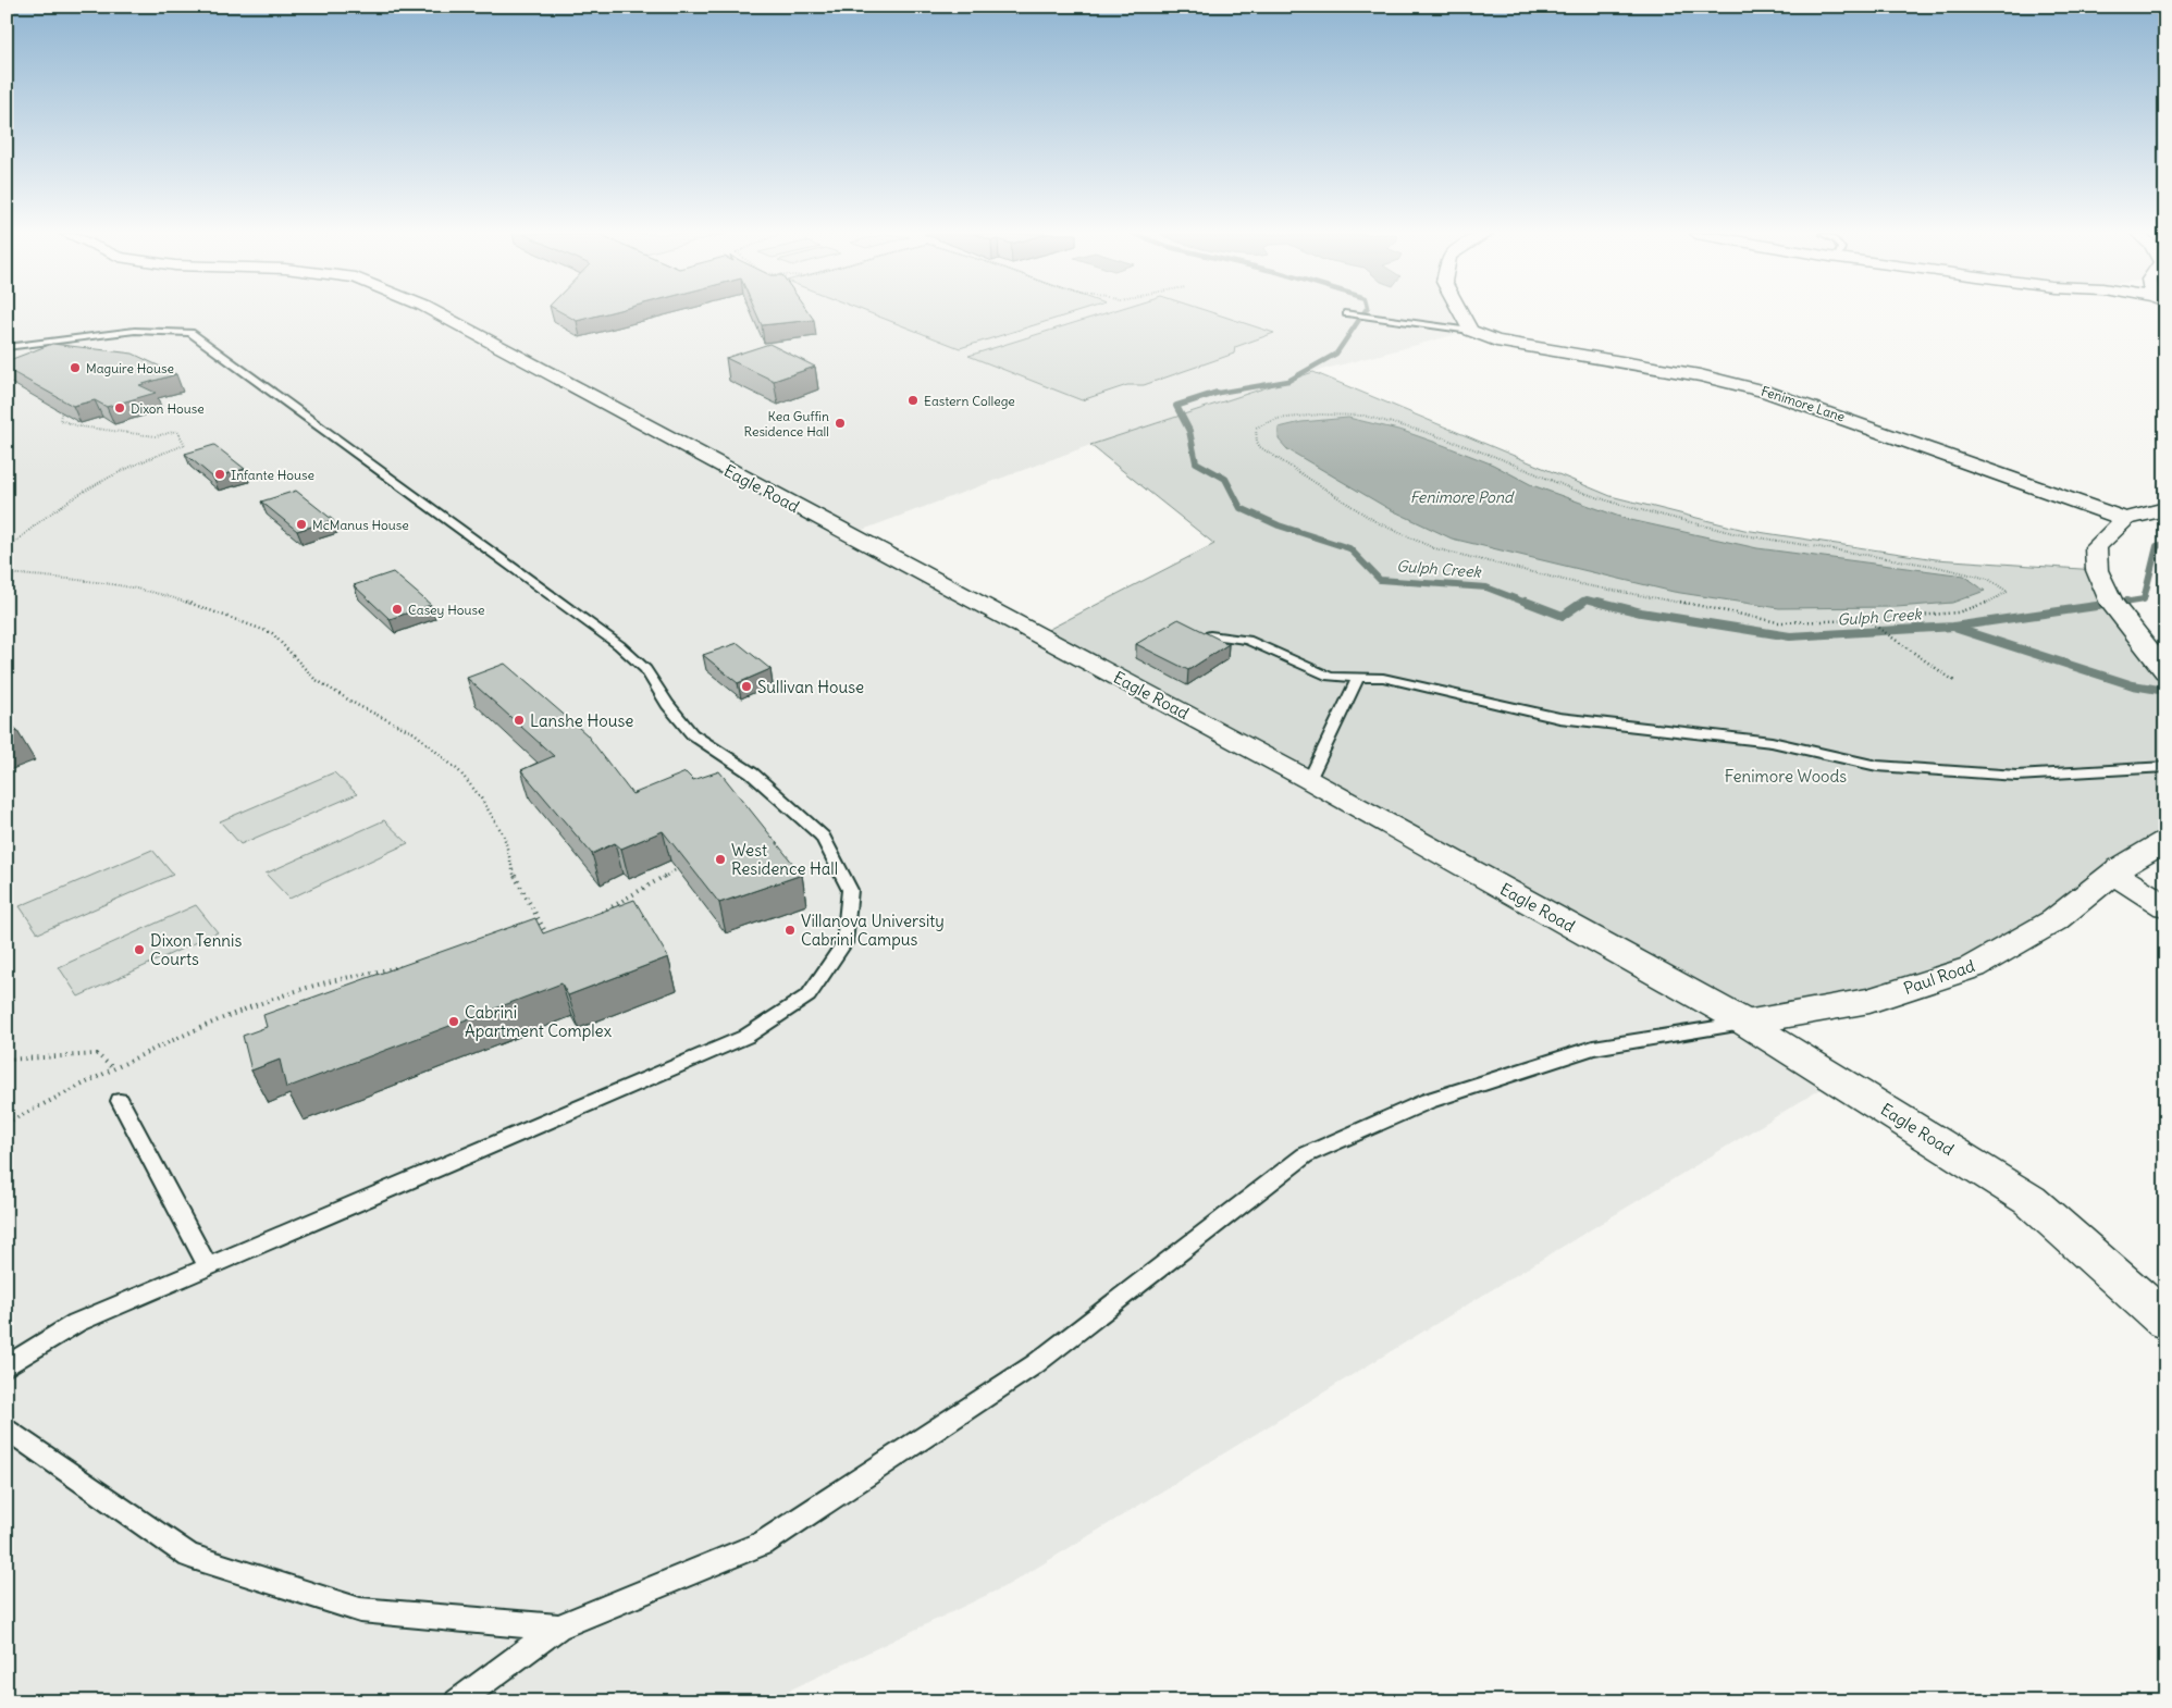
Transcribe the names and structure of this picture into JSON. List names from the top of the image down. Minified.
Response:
{"streets":{"street":["Fenimore Lane","Eagle Road","Paul Road"]},"crossings":[["Eagle Road","Paul Road"]],"water":["Fenimore Pond","Gulph Creek"],"parks":["Fenimore Woods"],"places":["Maguire House","Eastern College","Dixon House","Kea Guffin Residence Hall","Infante House","McManus House","Casey House","Sullivan House","Lanshe House","West Residence Hall","Villanova University Cabrini Campus","Dixon Tennis Courts","Cabrini Apartment Complex"]}
